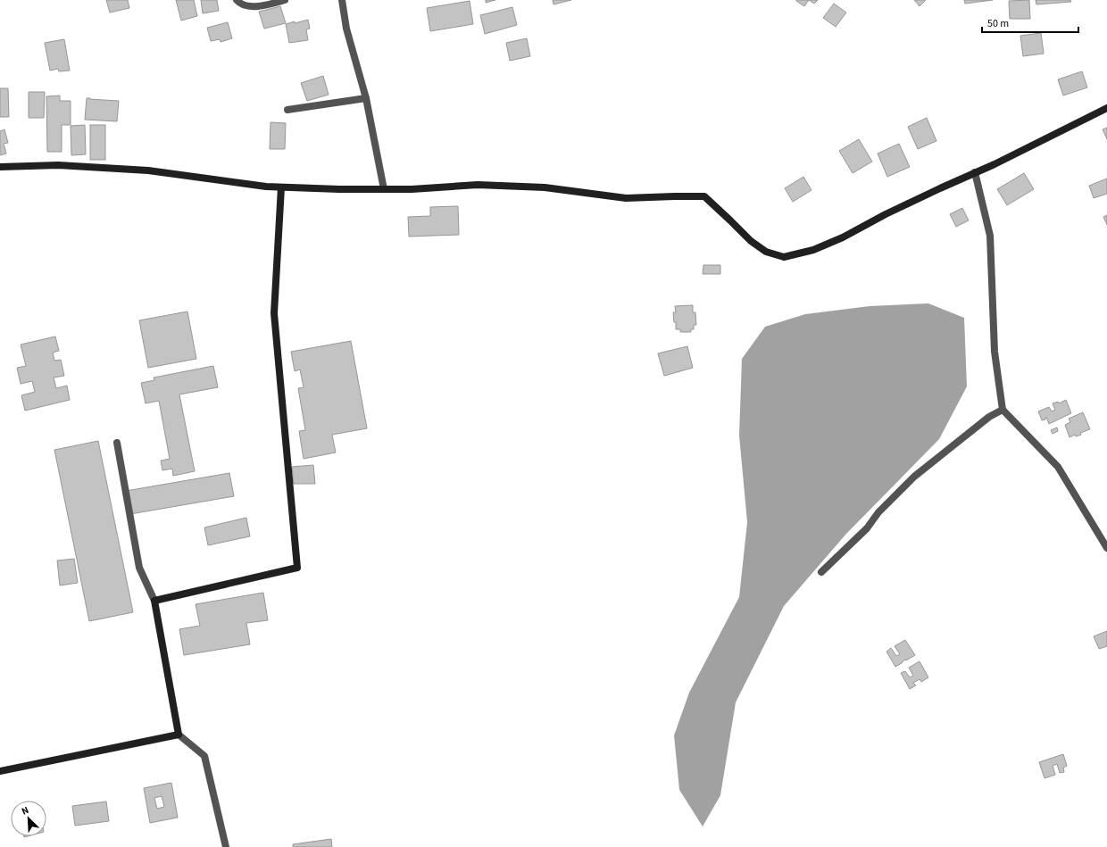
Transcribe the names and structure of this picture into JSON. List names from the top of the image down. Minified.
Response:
{"scale_bar":"50 m","north":"top left"}
